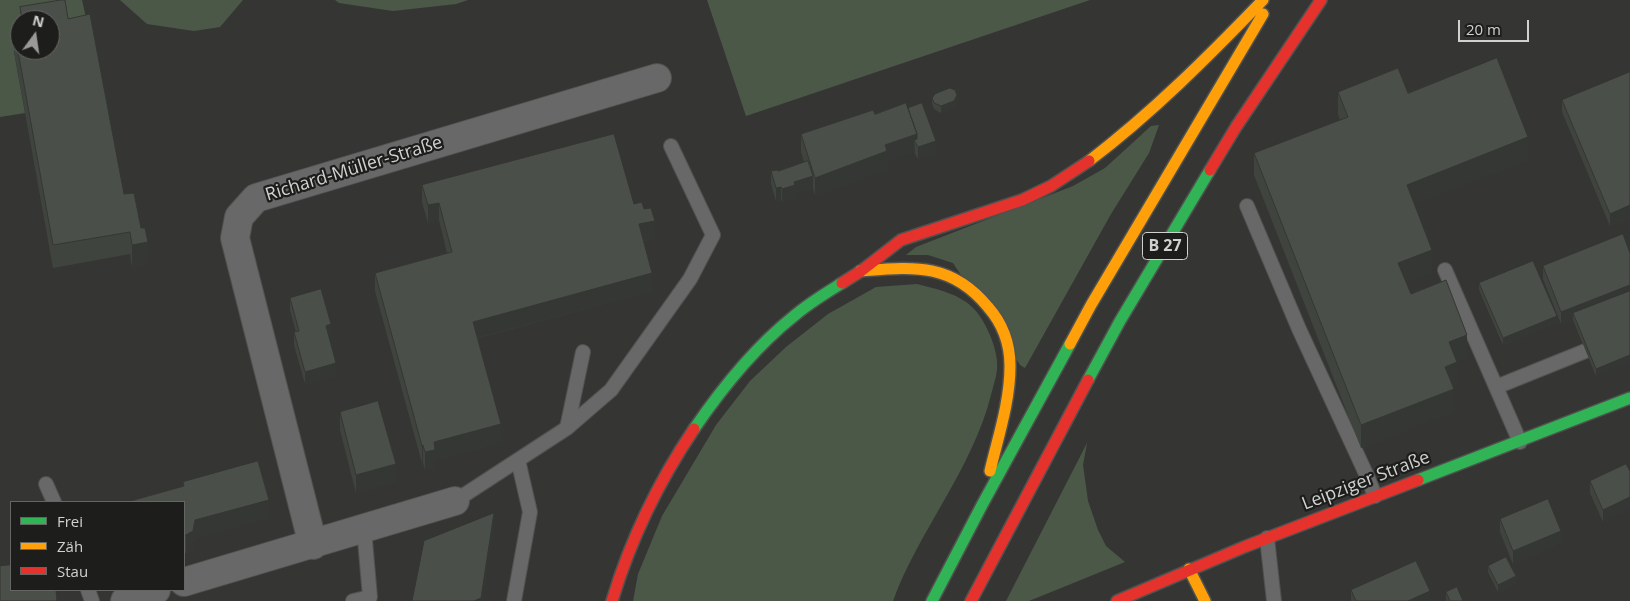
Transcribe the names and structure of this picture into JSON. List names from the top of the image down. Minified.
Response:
{"streets":{"main road":["B 27","Leipziger Straße"],"street":["Richard-Müller-Straße"]},"legend":["Frei","Zäh","Stau"],"scale_bar":"20 m","north":"top"}
